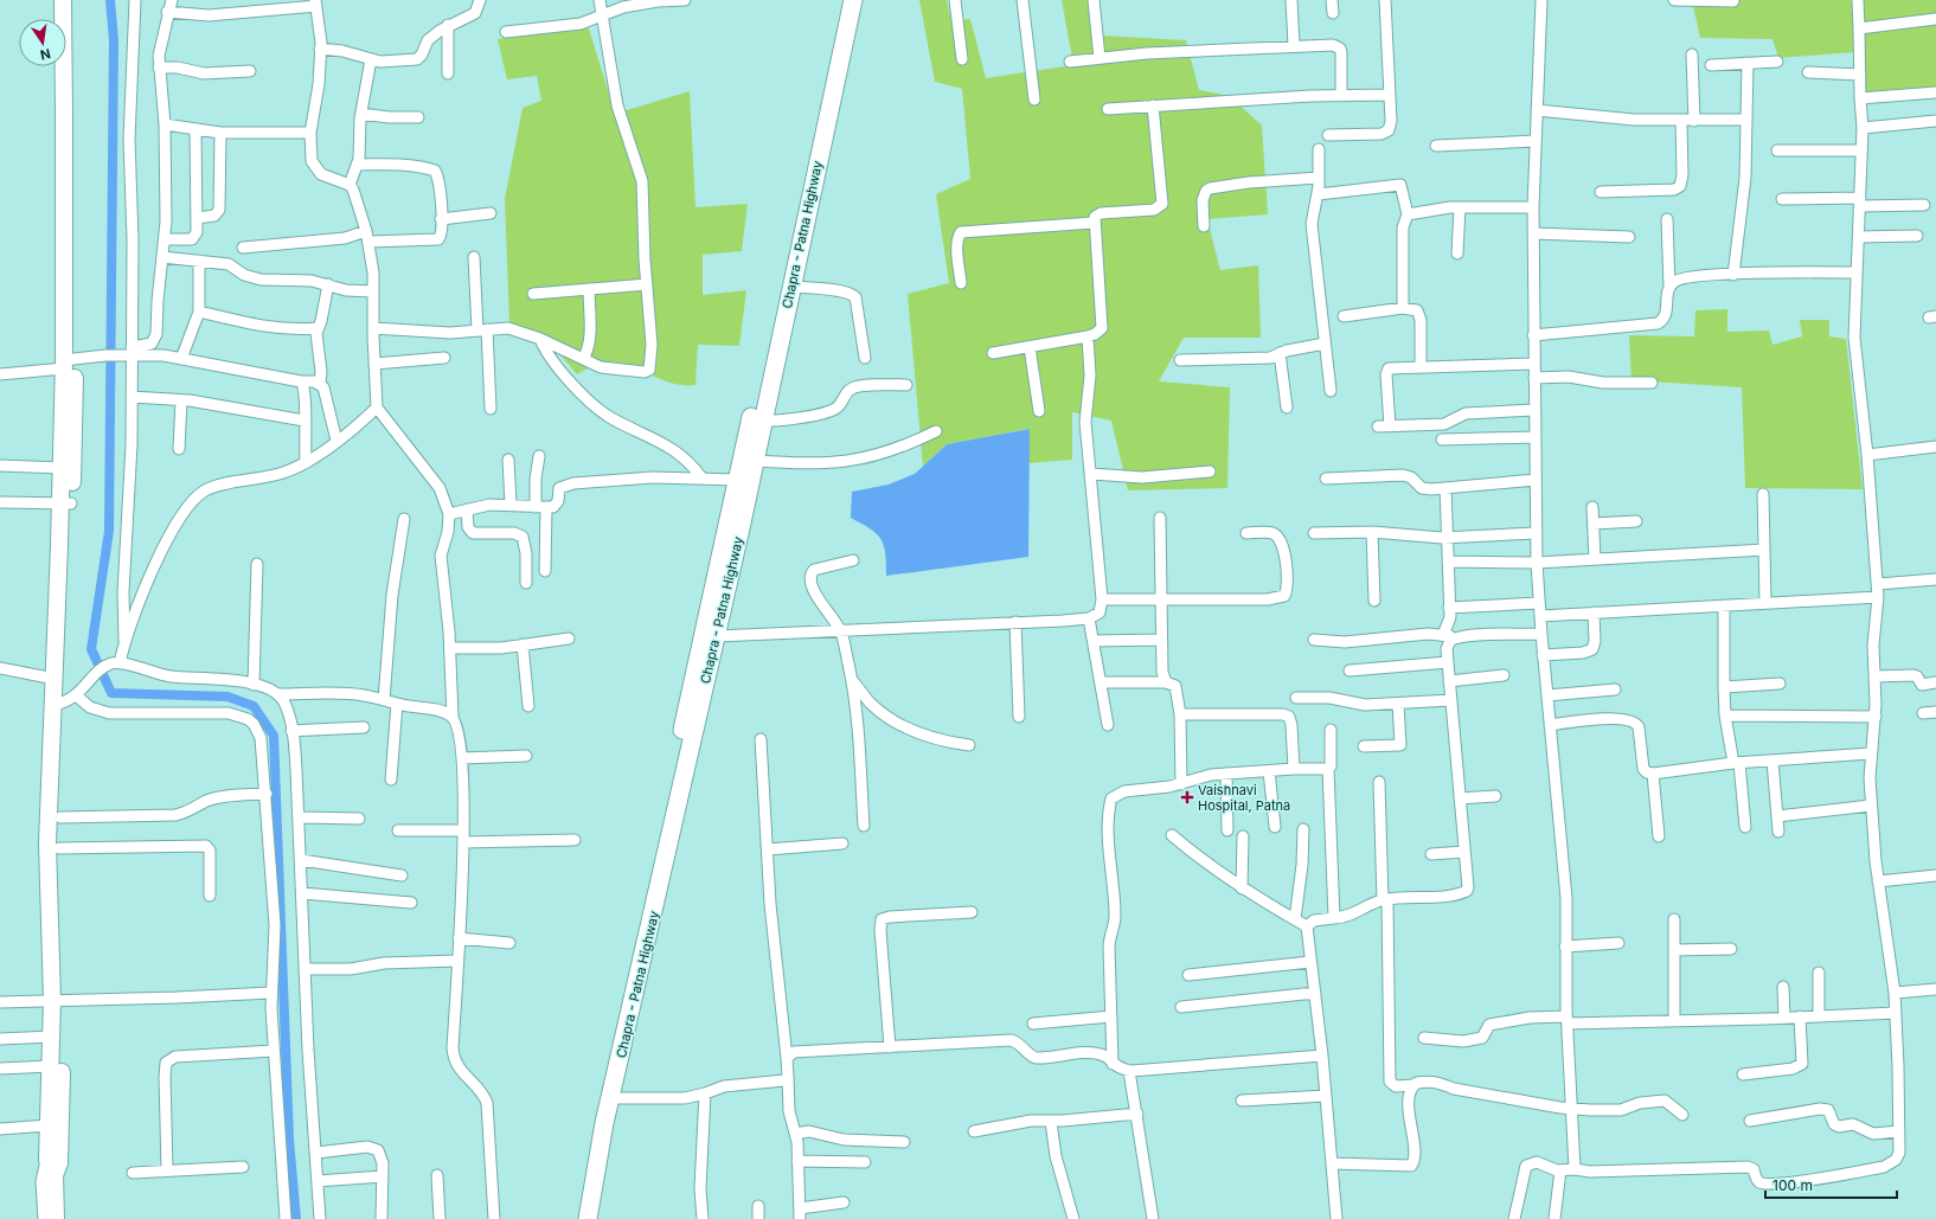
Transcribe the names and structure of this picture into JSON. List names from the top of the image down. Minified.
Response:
{"streets":{"highway":["Chapra - Patna Highway"]},"places":{"health":["Vaishnavi Hospital, Patna"]},"scale_bar":"100 m","north":"bottom"}
